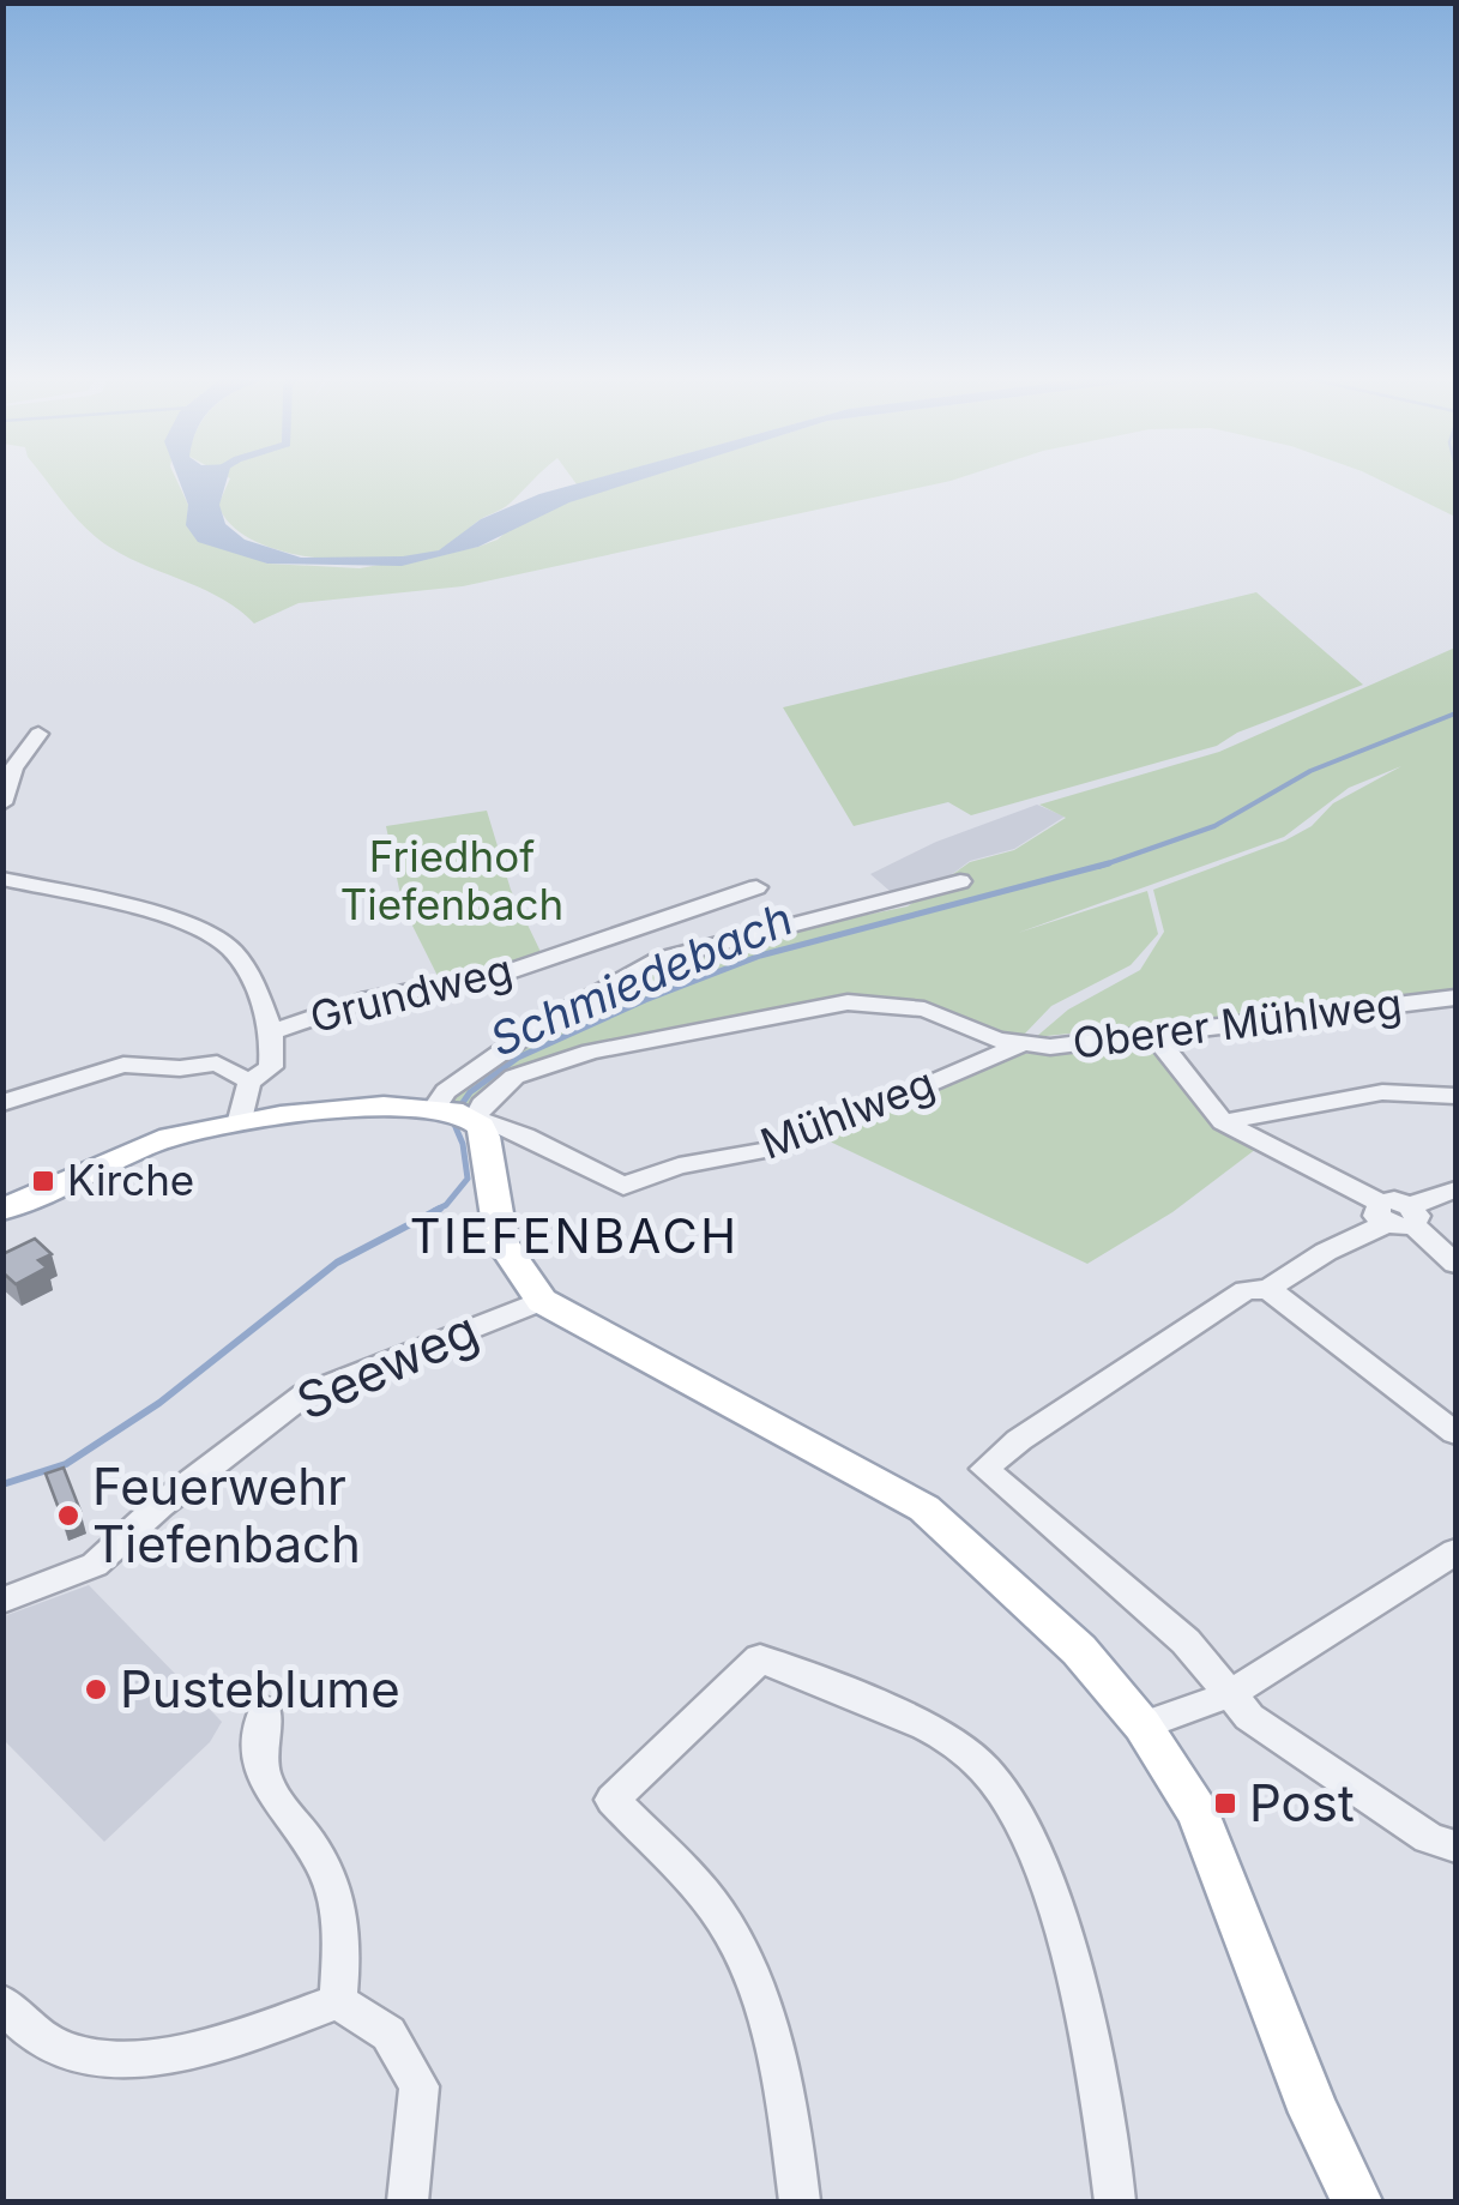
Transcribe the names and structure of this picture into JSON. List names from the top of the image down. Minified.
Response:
{"streets":{"street":["Grundweg","Oberer Mühlweg","Mühlweg","Seeweg"]},"crossings":[["Oberer Mühlweg","Mühlweg"]],"districts":["TIEFENBACH"],"water":["Schmiedebach"],"parks":["Friedhof Tiefenbach"],"places":{"transit":["Kirche","Post"],"other":["Feuerwehr Tiefenbach","Pusteblume"]}}
